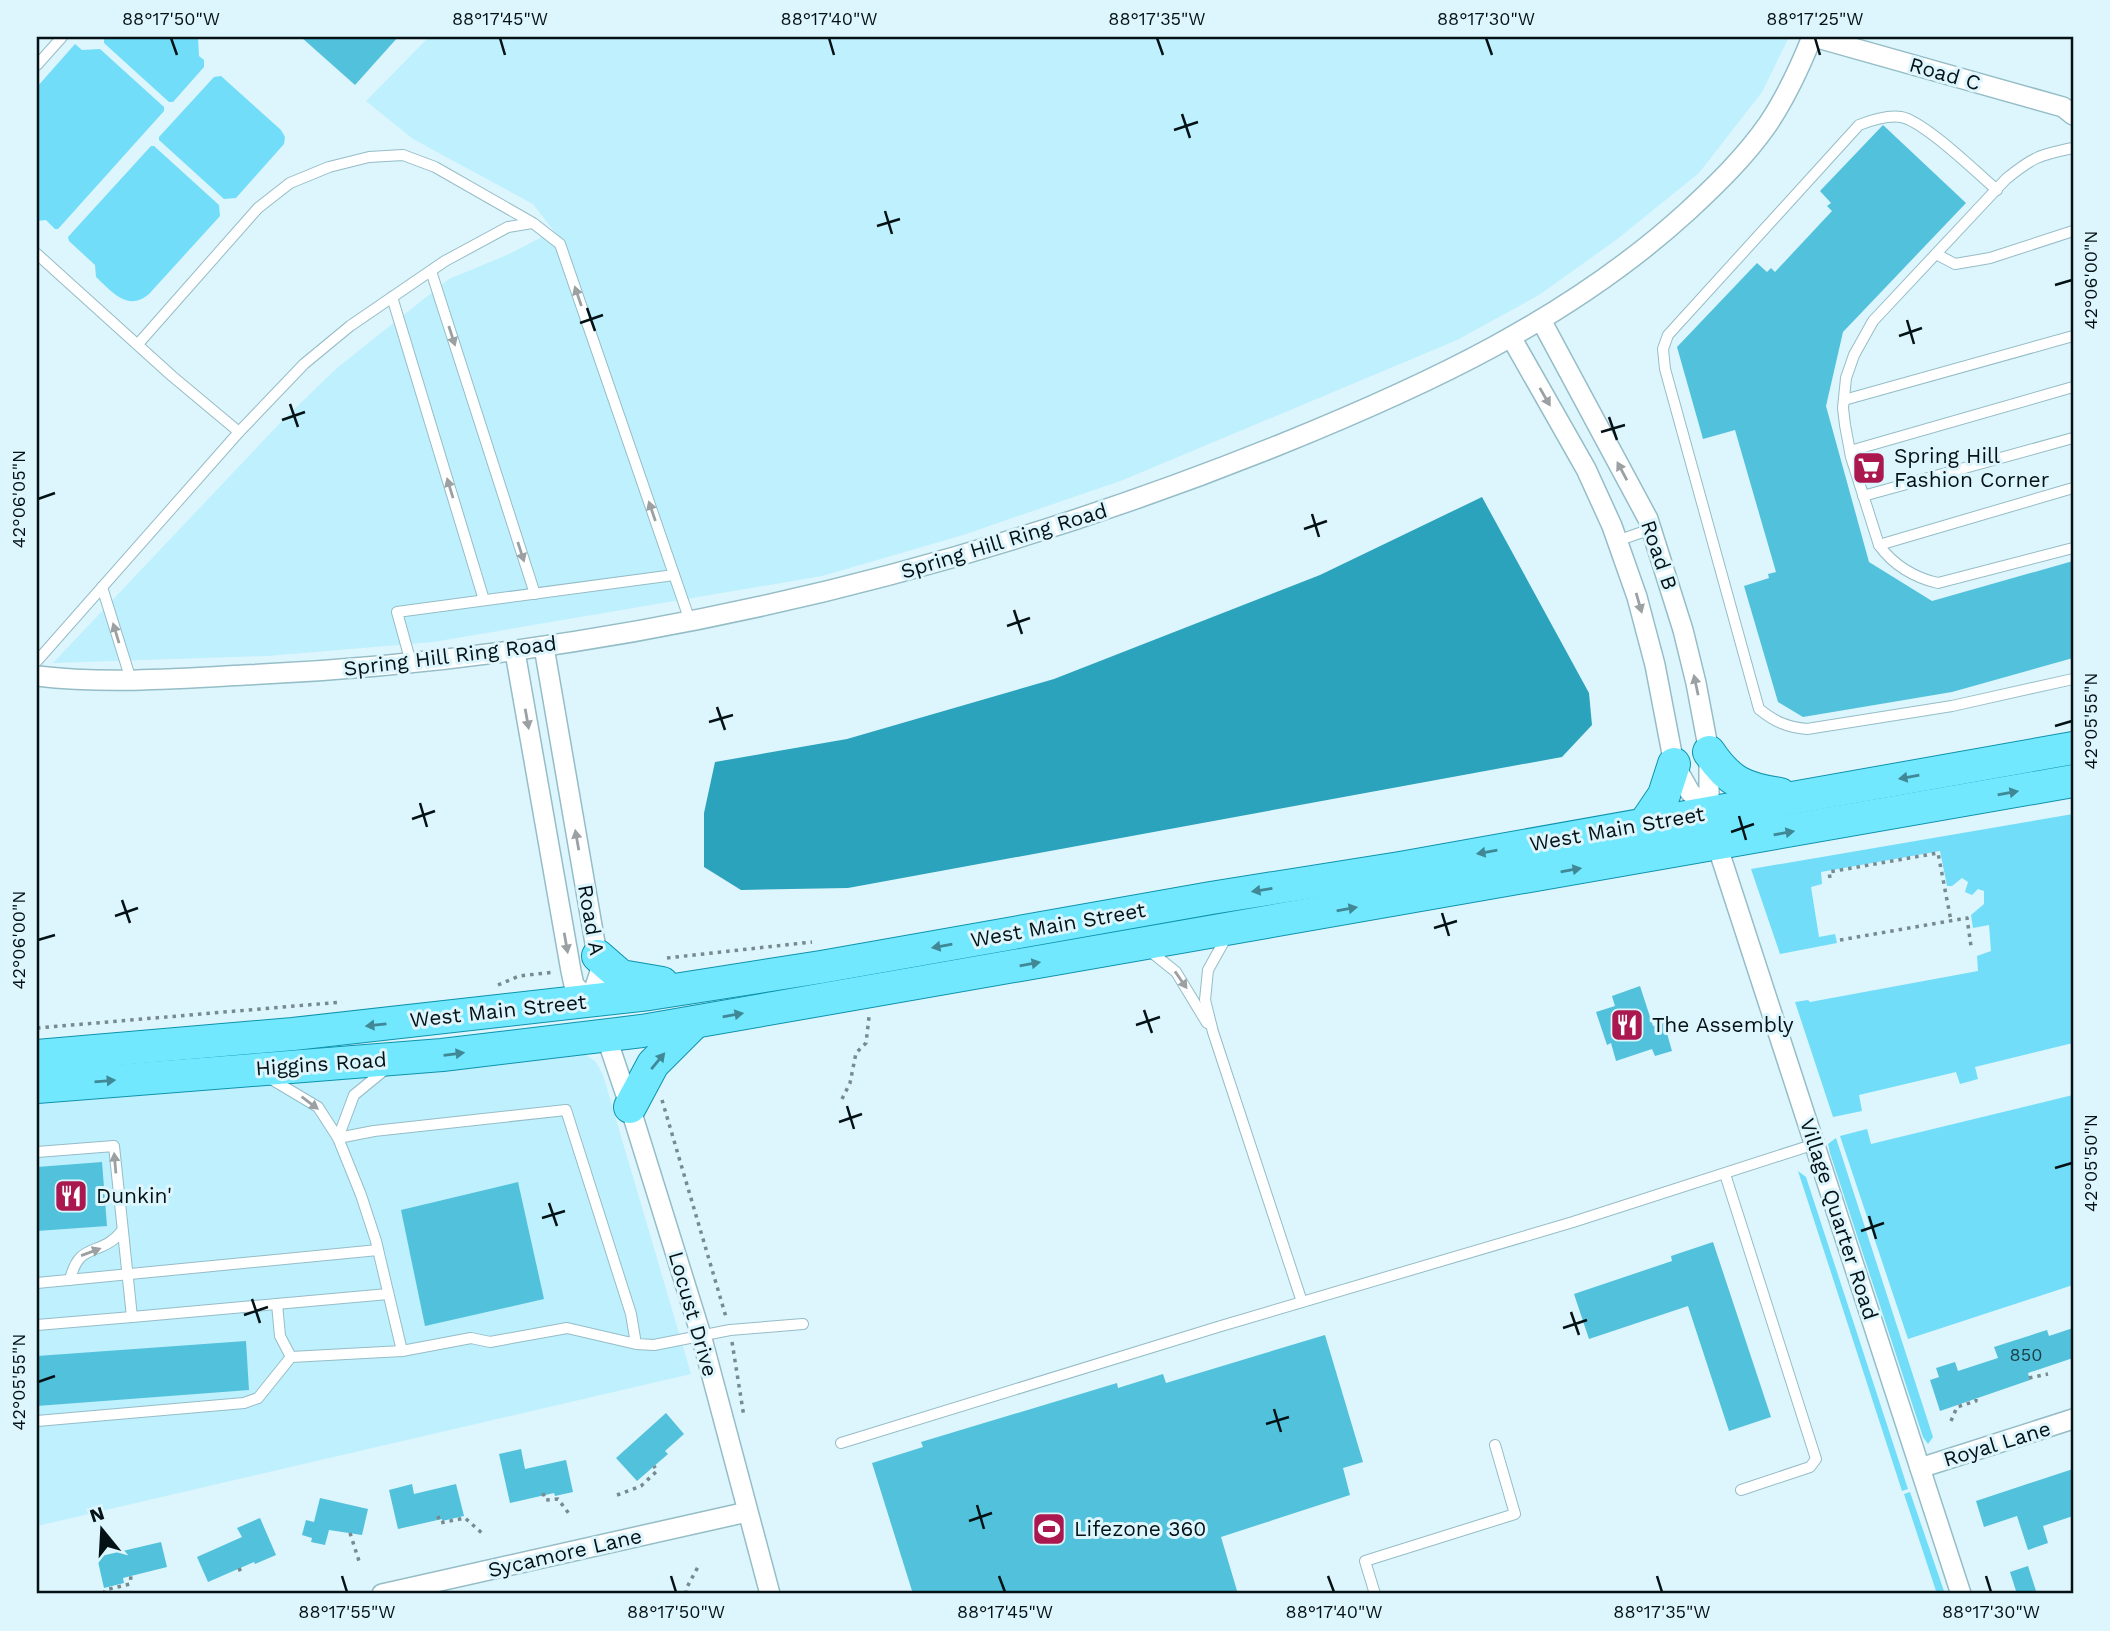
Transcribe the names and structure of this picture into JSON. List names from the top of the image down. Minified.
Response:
{"streets":{"main road":["West Main Street","Higgins Road"],"street":["Road C","Spring Hill Ring Road","Road B","Road A","Village Quarter Road","Locust Drive","Royal Lane","Sycamore Lane"]},"crossings":[["Road C","Spring Hill Ring Road"],["Spring Hill Ring Road","Road B"],["Spring Hill Ring Road","Road A"],["Road B","West Main Street"],["Road B","Village Quarter Road"],["West Main Street","Road A"],["West Main Street","Higgins Road"],["West Main Street","Village Quarter Road"],["West Main Street","Locust Drive"],["Higgins Road","Locust Drive"],["Village Quarter Road","Royal Lane"],["Locust Drive","Sycamore Lane"]],"one_way":["Higgins Road"],"places":{"supermarket":["Spring Hill Fashion Corner"],"restaurant":["The Assembly","Dunkin'"],"sports":["Lifezone 360"]},"house_numbers":["850"],"north":"top","coordinates":["88°17'50\"W","88°17'45\"W","88°17'40\"W","88°17'35\"W","88°17'30\"W","88°17'25\"W","42°06'00\"N","42°06'05\"N","42°05'55\"N","42°05'50\"N","88°17'55\"W"]}
